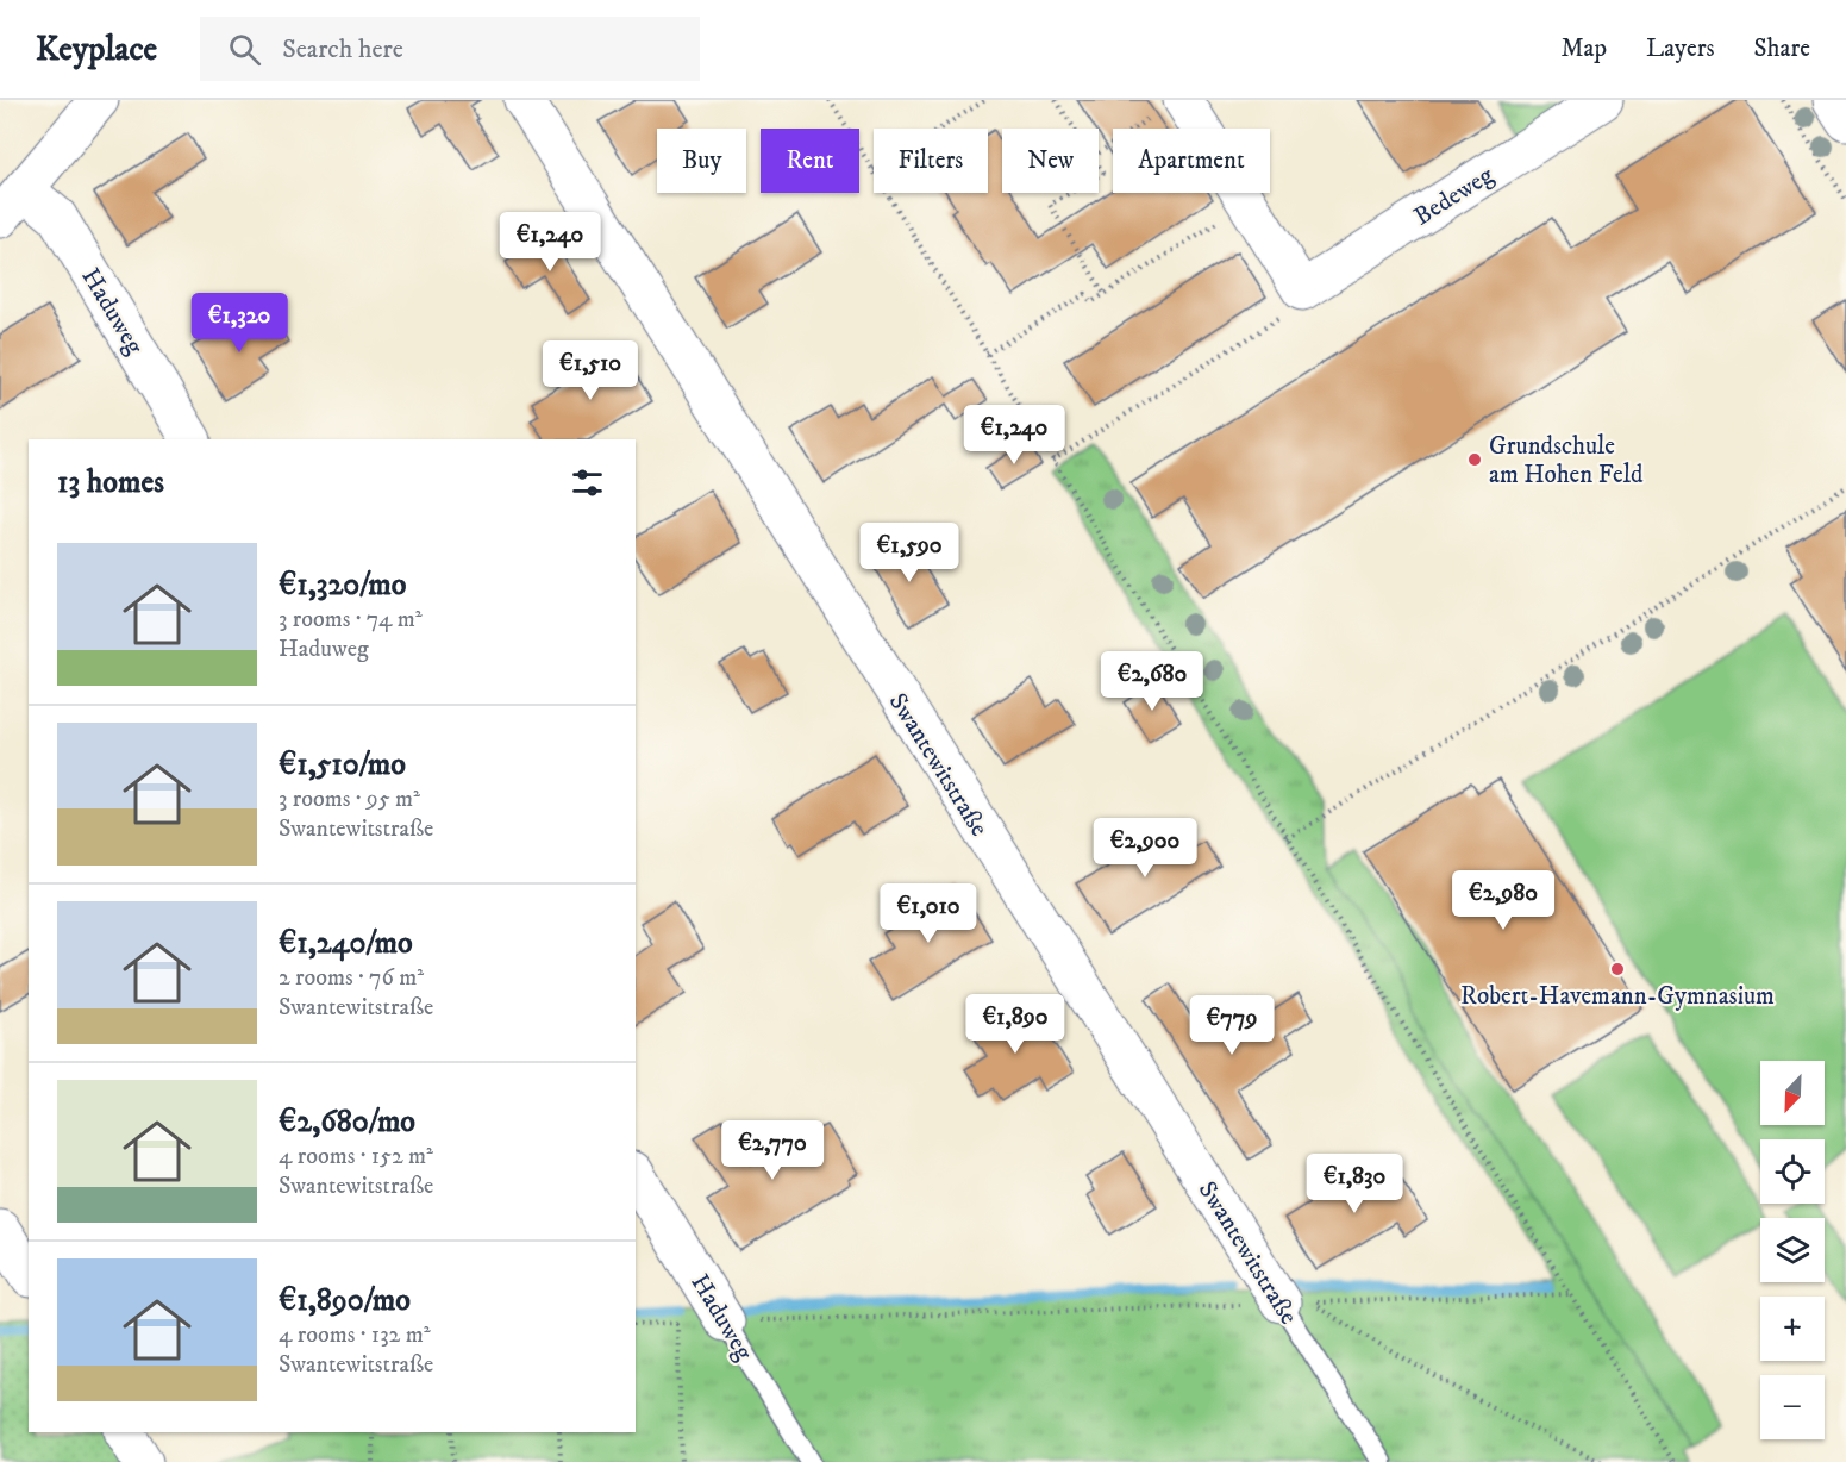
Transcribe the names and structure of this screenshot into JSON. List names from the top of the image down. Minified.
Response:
{"streets":{"street":["Bedeweg","Haduweg","Swantewitstraße"]},"places":["Grundschule am Hohen Feld","Robert-Havemann-Gymnasium"],"north":"bottom left","page":{"header":"Keyplace","search":"Search here","nav":["Map","Layers","Share"],"chip":["Buy","Rent","Filters","New","Apartment"],"price":["€1,240","€1,320","€1,510","€1,240","€1,590","€2,680","€2,900","€2,980","€1,010","€1,890","€779","€2,770","€1,830"],"heading":"13 homes","list":[{"name":"€1,320/mo","note":"3 rooms · 74 m² · Haduweg"},{"name":"€1,510/mo","note":"3 rooms · 95 m² · Swantewitstraße"},{"name":"€1,240/mo","note":"2 rooms · 76 m² · Swantewitstraße"},{"name":"€2,680/mo","note":"4 rooms · 152 m² · Swantewitstraße"},{"name":"€1,890/mo","note":"4 rooms · 132 m² · Swantewitstraße"}],"map_buttons":["+","−"]}}
